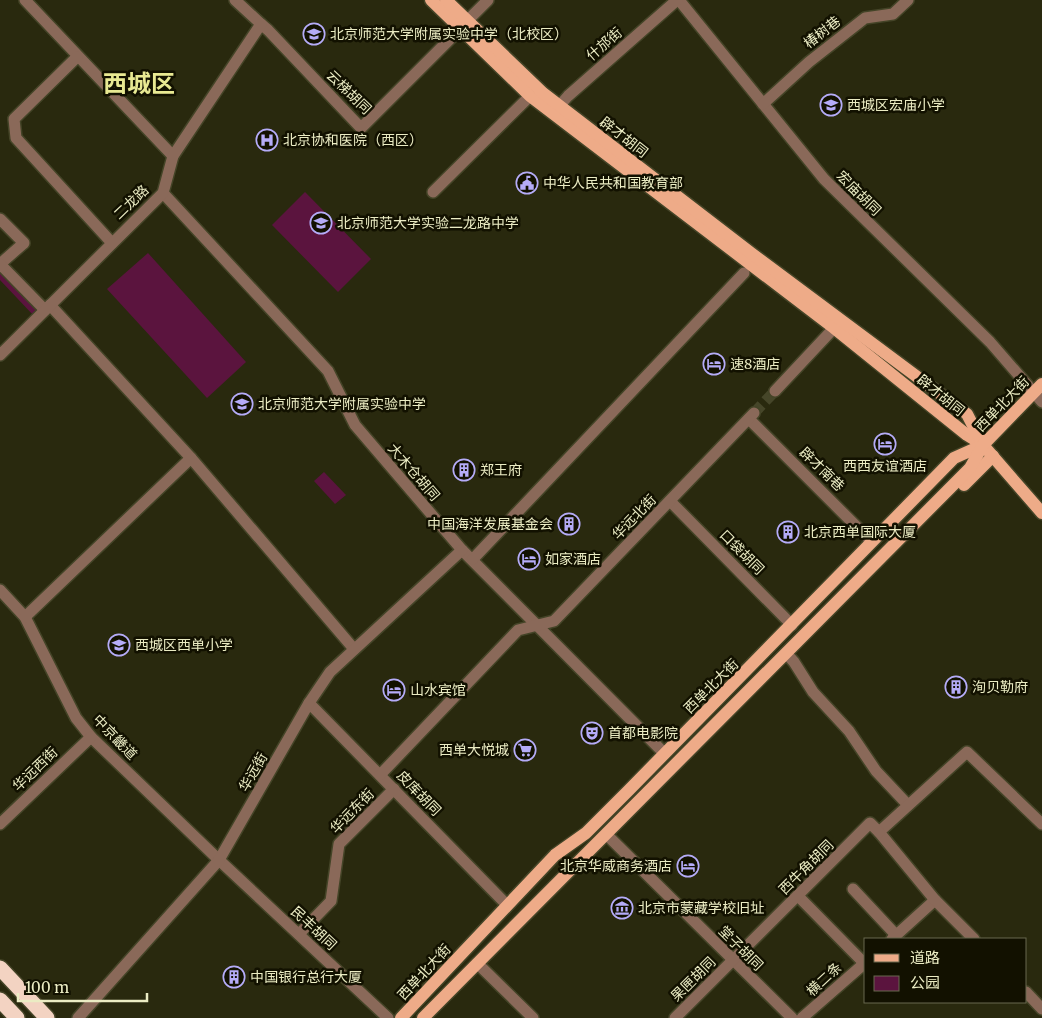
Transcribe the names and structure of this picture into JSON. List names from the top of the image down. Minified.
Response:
{"streets":{"main road":["辟才胡同","西单北大街"],"street":["椿树巷","什邡街","云梯胡同","宏庙胡同","二龙路","辟才南巷","大木仓胡同","华远北街","口袋胡同","中京畿道","华远西街","华远街","皮库胡同","华远东街","西牛角胡同","民丰胡同","堂子胡同","果匣胡同","横二条"]},"crossings":[["椿树巷","宏庙胡同"],["什邡街","辟才胡同"],["什邡街","宏庙胡同"],["云梯胡同","辟才胡同"],["云梯胡同","二龙路"],["辟才胡同","西单北大街"],["宏庙胡同","西单北大街"],["二龙路","大木仓胡同"],["西单北大街","辟才南巷"],["西单北大街","大木仓胡同"],["西单北大街","口袋胡同"],["西单北大街","皮库胡同"],["西单北大街","堂子胡同"],["辟才南巷","华远北街"],["大木仓胡同","华远北街"],["大木仓胡同","华远街"],["华远北街","口袋胡同"],["华远北街","皮库胡同"],["中京畿道","华远西街"],["中京畿道","华远街"],["中京畿道","民丰胡同"],["华远街","皮库胡同"],["华远街","民丰胡同"],["皮库胡同","华远东街"],["华远东街","民丰胡同"],["西牛角胡同","堂子胡同"],["西牛角胡同","果匣胡同"],["堂子胡同","果匣胡同"]],"districts":["西城区"],"places":{"school or university":["北京师范大学附属实验中学（北校区）","西城区宏庙小学","北京师范大学实验二龙路中学","北京师范大学附属实验中学","西城区西单小学"],"hospital":["北京协和医院（西区）"],"public building":["中华人民共和国教育部"],"hotel":["速8酒店","西西友谊酒店","如家酒店","山水宾馆","北京华威商务酒店"],"building":["郑王府","中国海洋发展基金会","北京西单国际大厦","洵贝勒府","中国银行总行大厦"],"theatre":["首都电影院"],"supermarket":["西单大悦城"],"museum":["北京市蒙藏学校旧址"]},"legend":["道路","公园"],"scale_bar":"100 m"}
